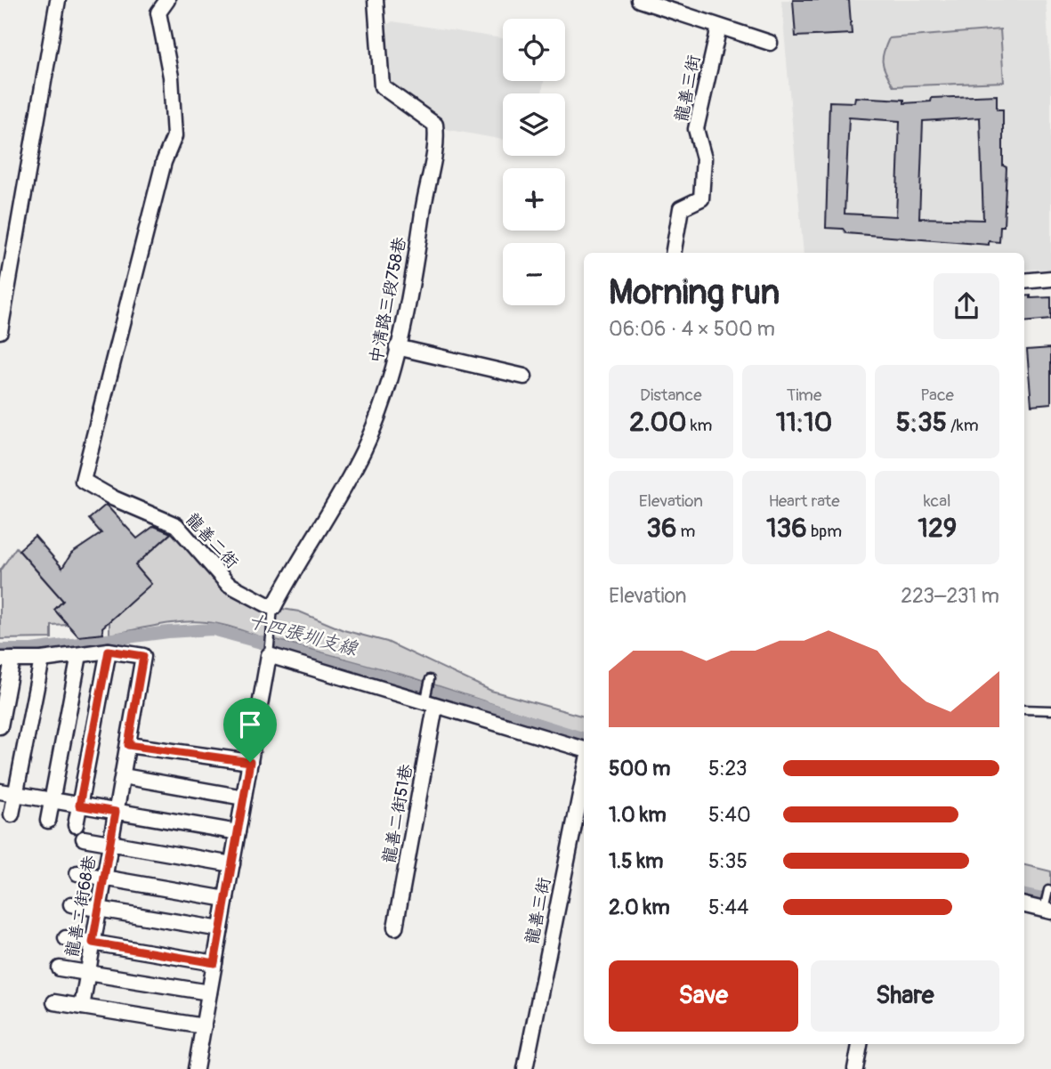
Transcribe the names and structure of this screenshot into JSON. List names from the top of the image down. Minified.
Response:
{"streets":{"street":["龍善三街","中清路三段758巷","龍善二街","龍善二街51巷","龍善二街68巷"]},"crossings":[["中清路三段758巷","龍善二街"]],"water":["十四張圳支線"],"page":{"map_buttons":["+","−"],"heading":["Morning run","06:06 · 4 × 500 m"],"stats":[["Distance","2.00 km"],["Time","11:10"],["Pace","5:35 /km"],["Elevation","36 m"],["Heart rate","136 bpm"],["kcal","129"]],"chart":["Elevation","223–231 m"],"list":[{"name":"500 m","note":"5:23"},{"name":"1.0 km","note":"5:40"},{"name":"1.5 km","note":"5:35"},{"name":"2.0 km","note":"5:44"}],"buttons":["Save","Share"]}}
